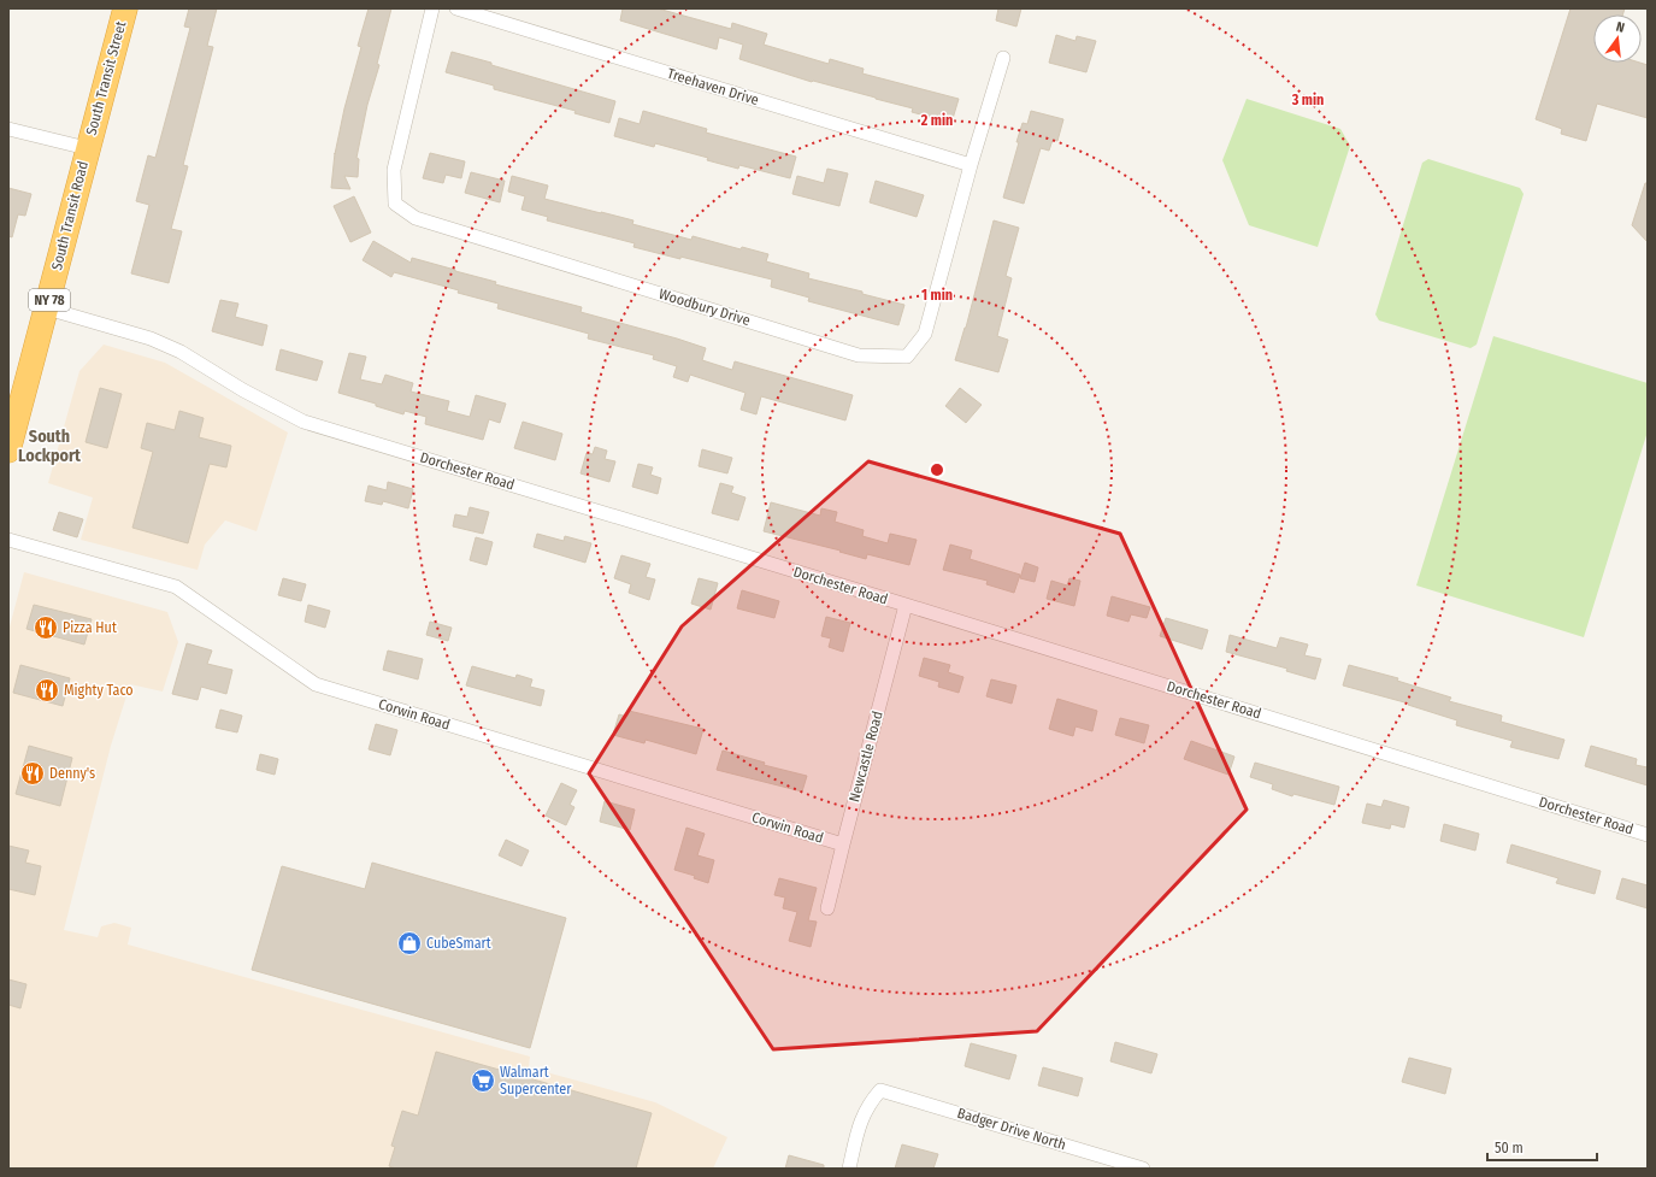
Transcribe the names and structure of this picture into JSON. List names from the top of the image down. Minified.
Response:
{"streets":{"highway":["South Transit Street","South Transit Road","NY 78"],"street":["Treehaven Drive","Woodbury Drive","Dorchester Road","Corwin Road","Newcastle Road","Badger Drive North"]},"crossings":[["South Transit Street","South Transit Road"],["Treehaven Drive","Woodbury Drive"],["South Transit Road","Dorchester Road"],["Dorchester Road","Newcastle Road"],["Corwin Road","Newcastle Road"]],"districts":["South Lockport"],"places":{"restaurant":["Pizza Hut","Mighty Taco","Denny's"],"shop":["CubeSmart"],"supermarket":["Walmart Supercenter"]},"scale_bar":"50 m","north":"top","rings":["3 min","2 min","1 min"]}
